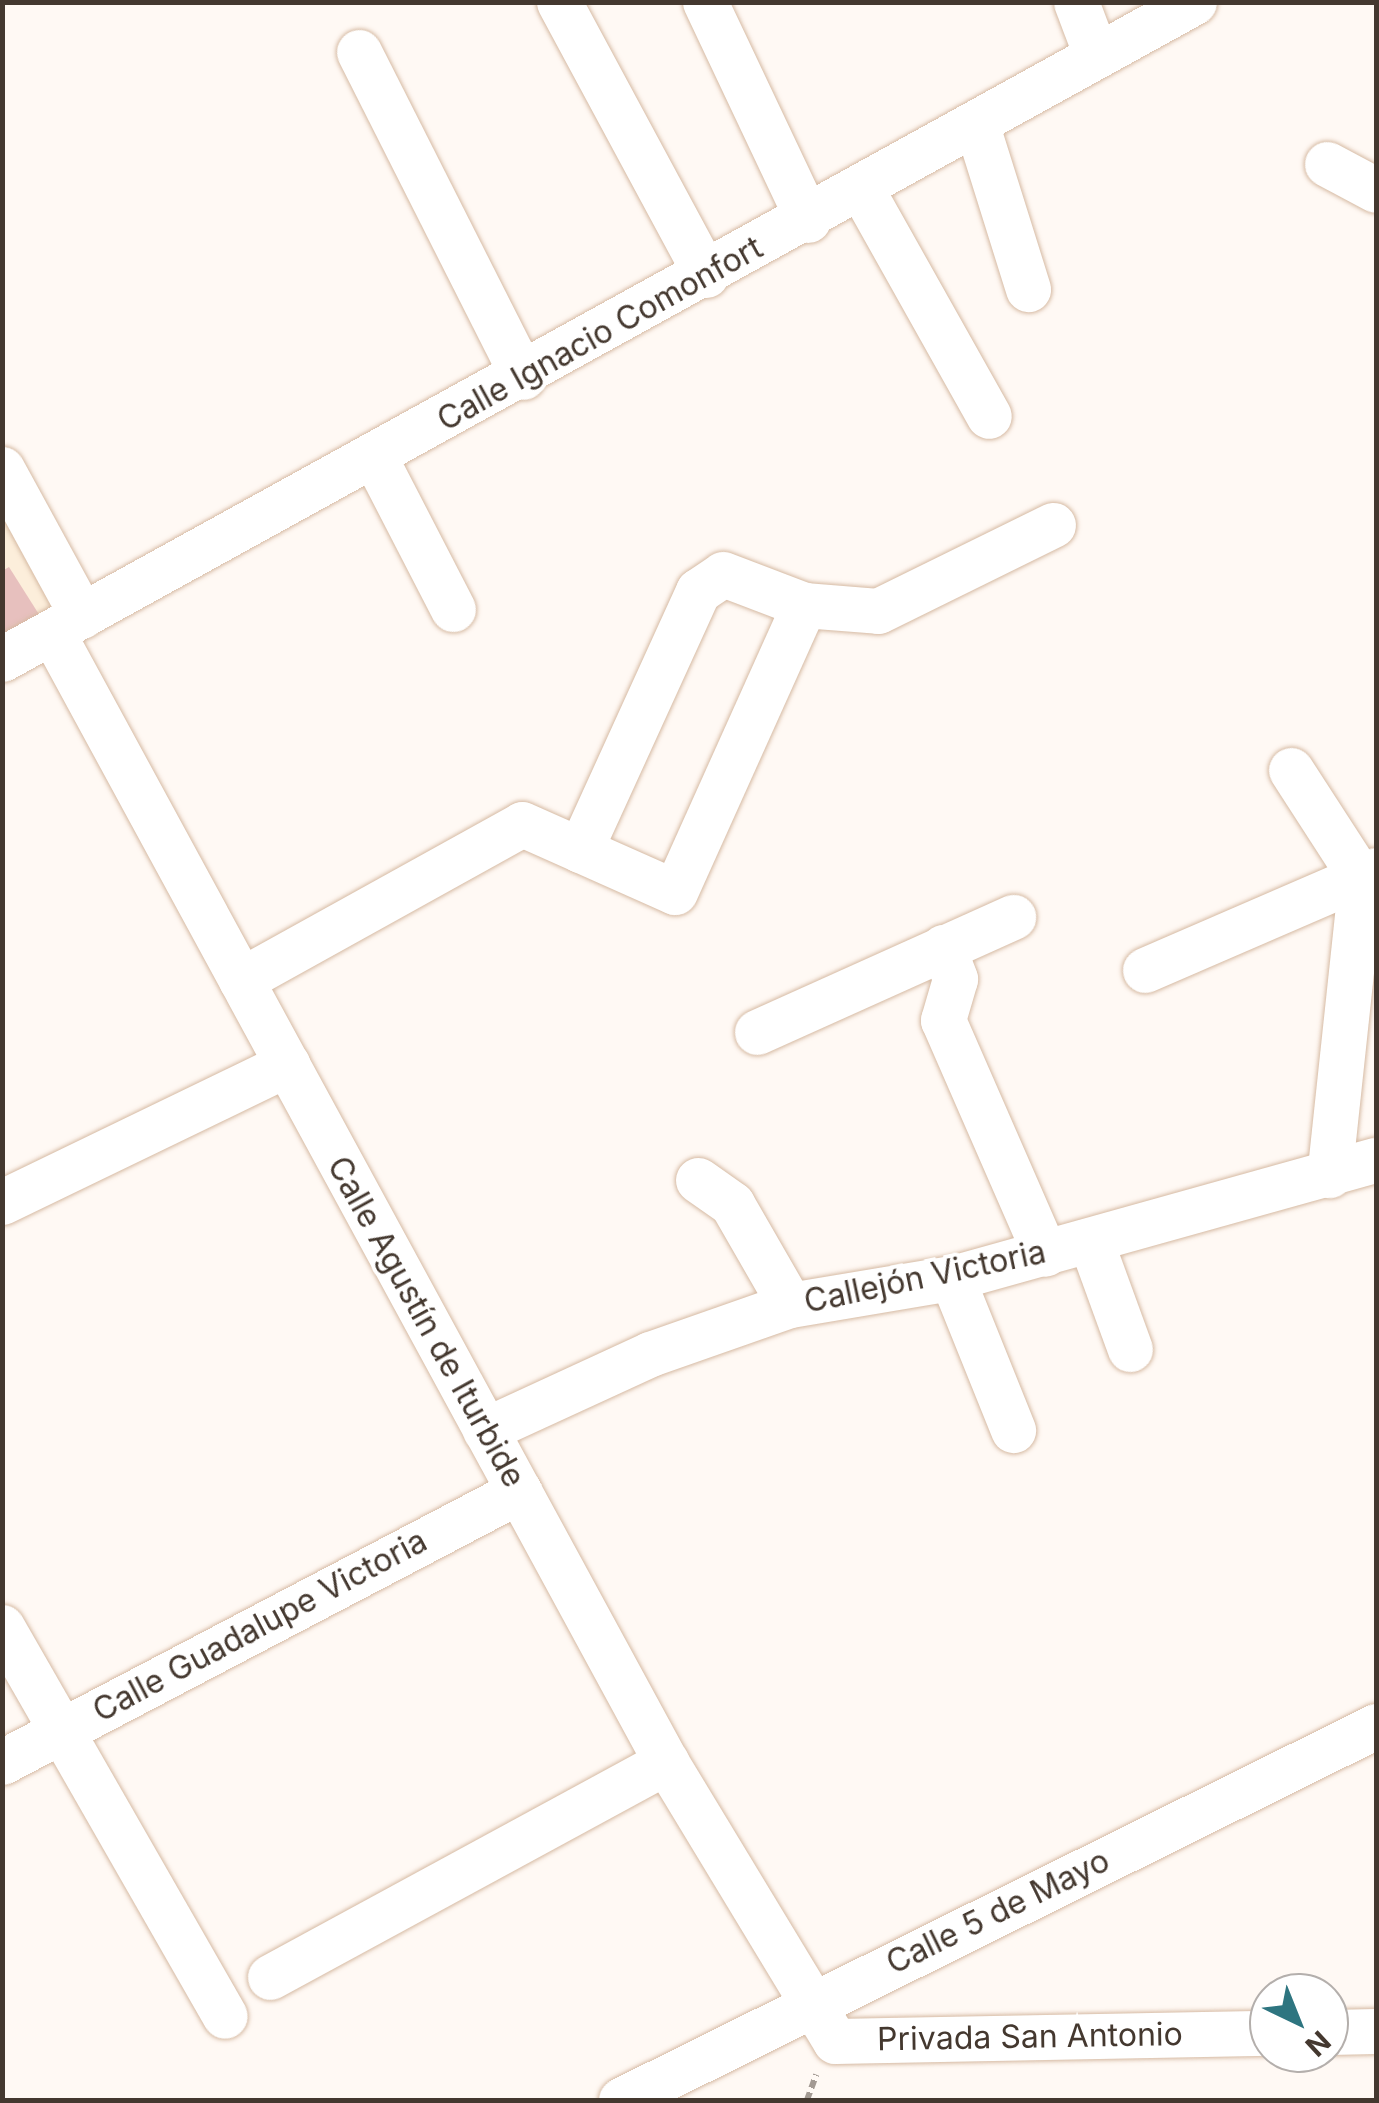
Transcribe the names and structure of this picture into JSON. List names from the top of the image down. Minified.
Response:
{"streets":{"street":["Calle Ignacio Comonfort","Callejón Victoria","Calle Agustín de Iturbide","Calle Guadalupe Victoria","Calle 5 de Mayo","Privada San Antonio"]},"crossings":[["Calle Ignacio Comonfort","Calle Agustín de Iturbide"],["Callejón Victoria","Calle Agustín de Iturbide"],["Calle Agustín de Iturbide","Calle Guadalupe Victoria"],["Calle Agustín de Iturbide","Calle 5 de Mayo"],["Calle Agustín de Iturbide","Privada San Antonio"],["Calle 5 de Mayo","Privada San Antonio"]],"north":"bottom right"}
